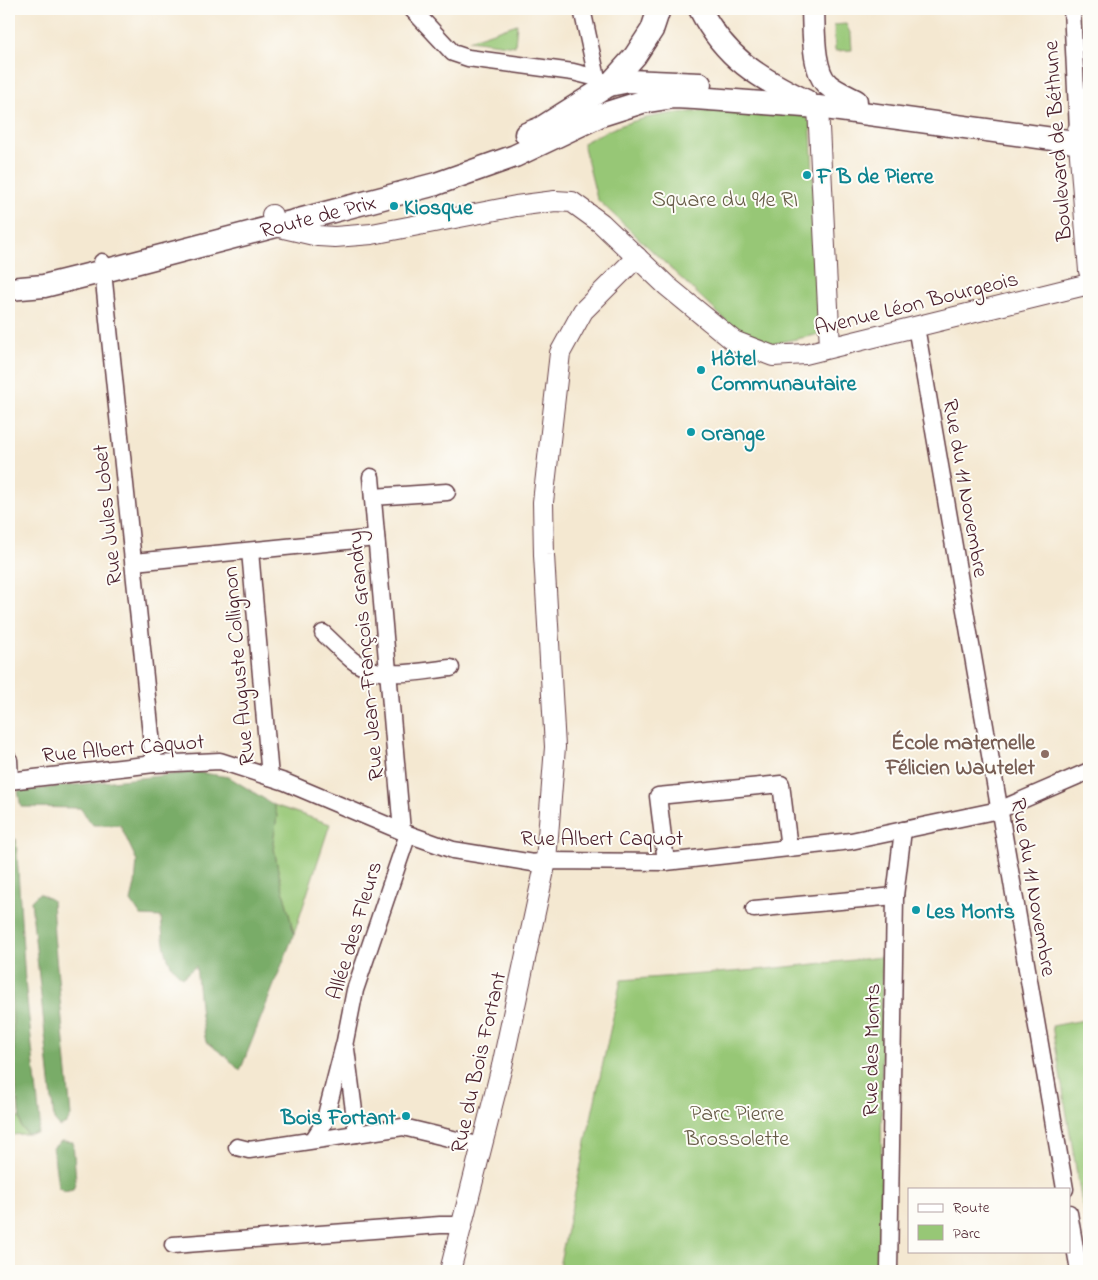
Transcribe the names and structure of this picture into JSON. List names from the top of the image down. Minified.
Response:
{"streets":{"main road":["Route de Prix"],"street":["Boulevard de Béthune","Avenue Léon Bourgeois","Rue du 11 Novembre","Rue Jules Lobet","Rue Jean-François Grandry","Rue Auguste Collignon","Rue Albert Caquot","Allée des Fleurs","Rue des Monts","Rue du Bois Fortant"]},"crossings":[["Route de Prix","Avenue Léon Bourgeois"],["Route de Prix","Rue Jules Lobet"],["Avenue Léon Bourgeois","Rue du 11 Novembre"],["Avenue Léon Bourgeois","Rue du Bois Fortant"],["Rue du 11 Novembre","Rue Albert Caquot"],["Rue Jules Lobet","Rue Albert Caquot"],["Rue Jean-François Grandry","Rue Albert Caquot"],["Rue Jean-François Grandry","Allée des Fleurs"],["Rue Auguste Collignon","Rue Albert Caquot"],["Rue Albert Caquot","Allée des Fleurs"],["Rue Albert Caquot","Rue des Monts"],["Rue Albert Caquot","Rue du Bois Fortant"]],"parks":["Square du 91e RI","Parc Pierre Brossolette"],"places":["F B de Pierre","Kiosque","Hôtel Communautaire","Orange","École maternelle Félicien Wautelet","Les Monts","Bois Fortant"],"legend":["Route","Parc"]}
